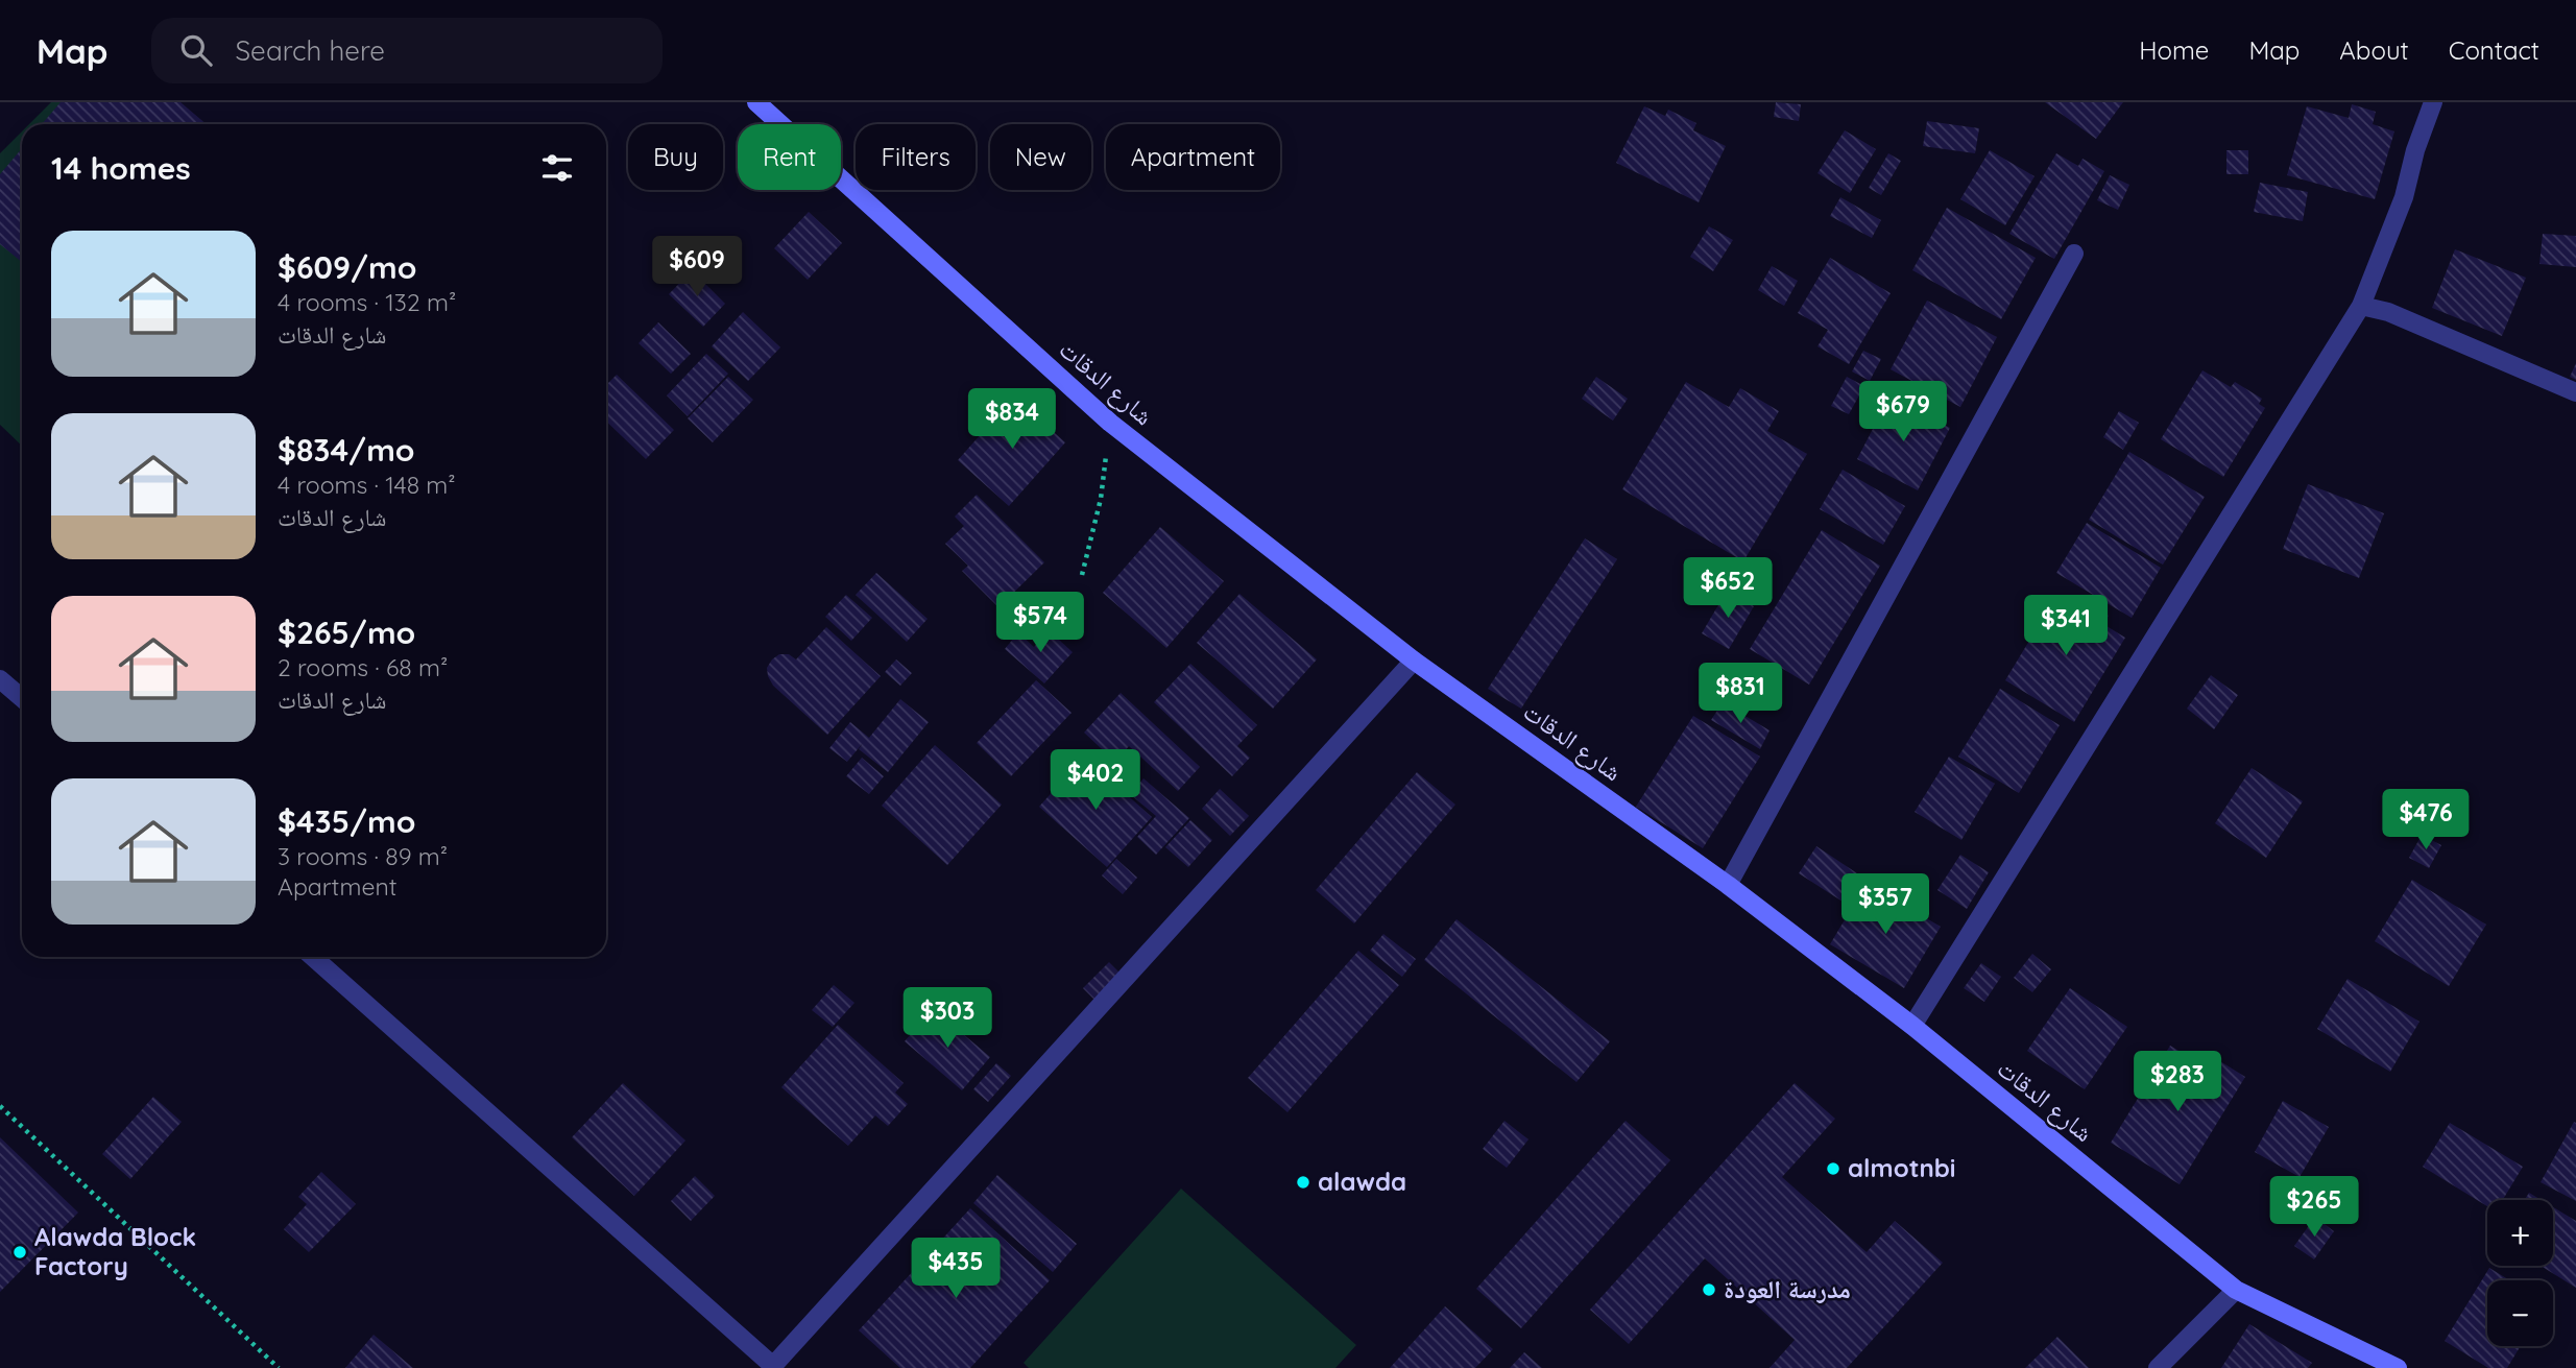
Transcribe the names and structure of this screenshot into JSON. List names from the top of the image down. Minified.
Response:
{"streets":{"street":["شارع الدقات"]},"places":["almotnbi","alawda","Alawda Block Factory","مدرسة العودة"],"page":{"header":"Map","search":"Search here","nav":["Home","Map","About","Contact"],"chip":["Buy","Rent","Filters","New","Apartment"],"heading":"14 homes","list":[{"name":"$609/mo","note":"4 rooms · 132 m² · شارع الدقات"},{"name":"$834/mo","note":"4 rooms · 148 m² · شارع الدقات"},{"name":"$265/mo","note":"2 rooms · 68 m² · شارع الدقات"},{"name":"$435/mo","note":"3 rooms · 89 m² · Apartment"}],"price":["$609","$679","$834","$652","$574","$341","$831","$402","$476","$357","$303","$283","$265","$435"],"map_buttons":["+","−"]}}
